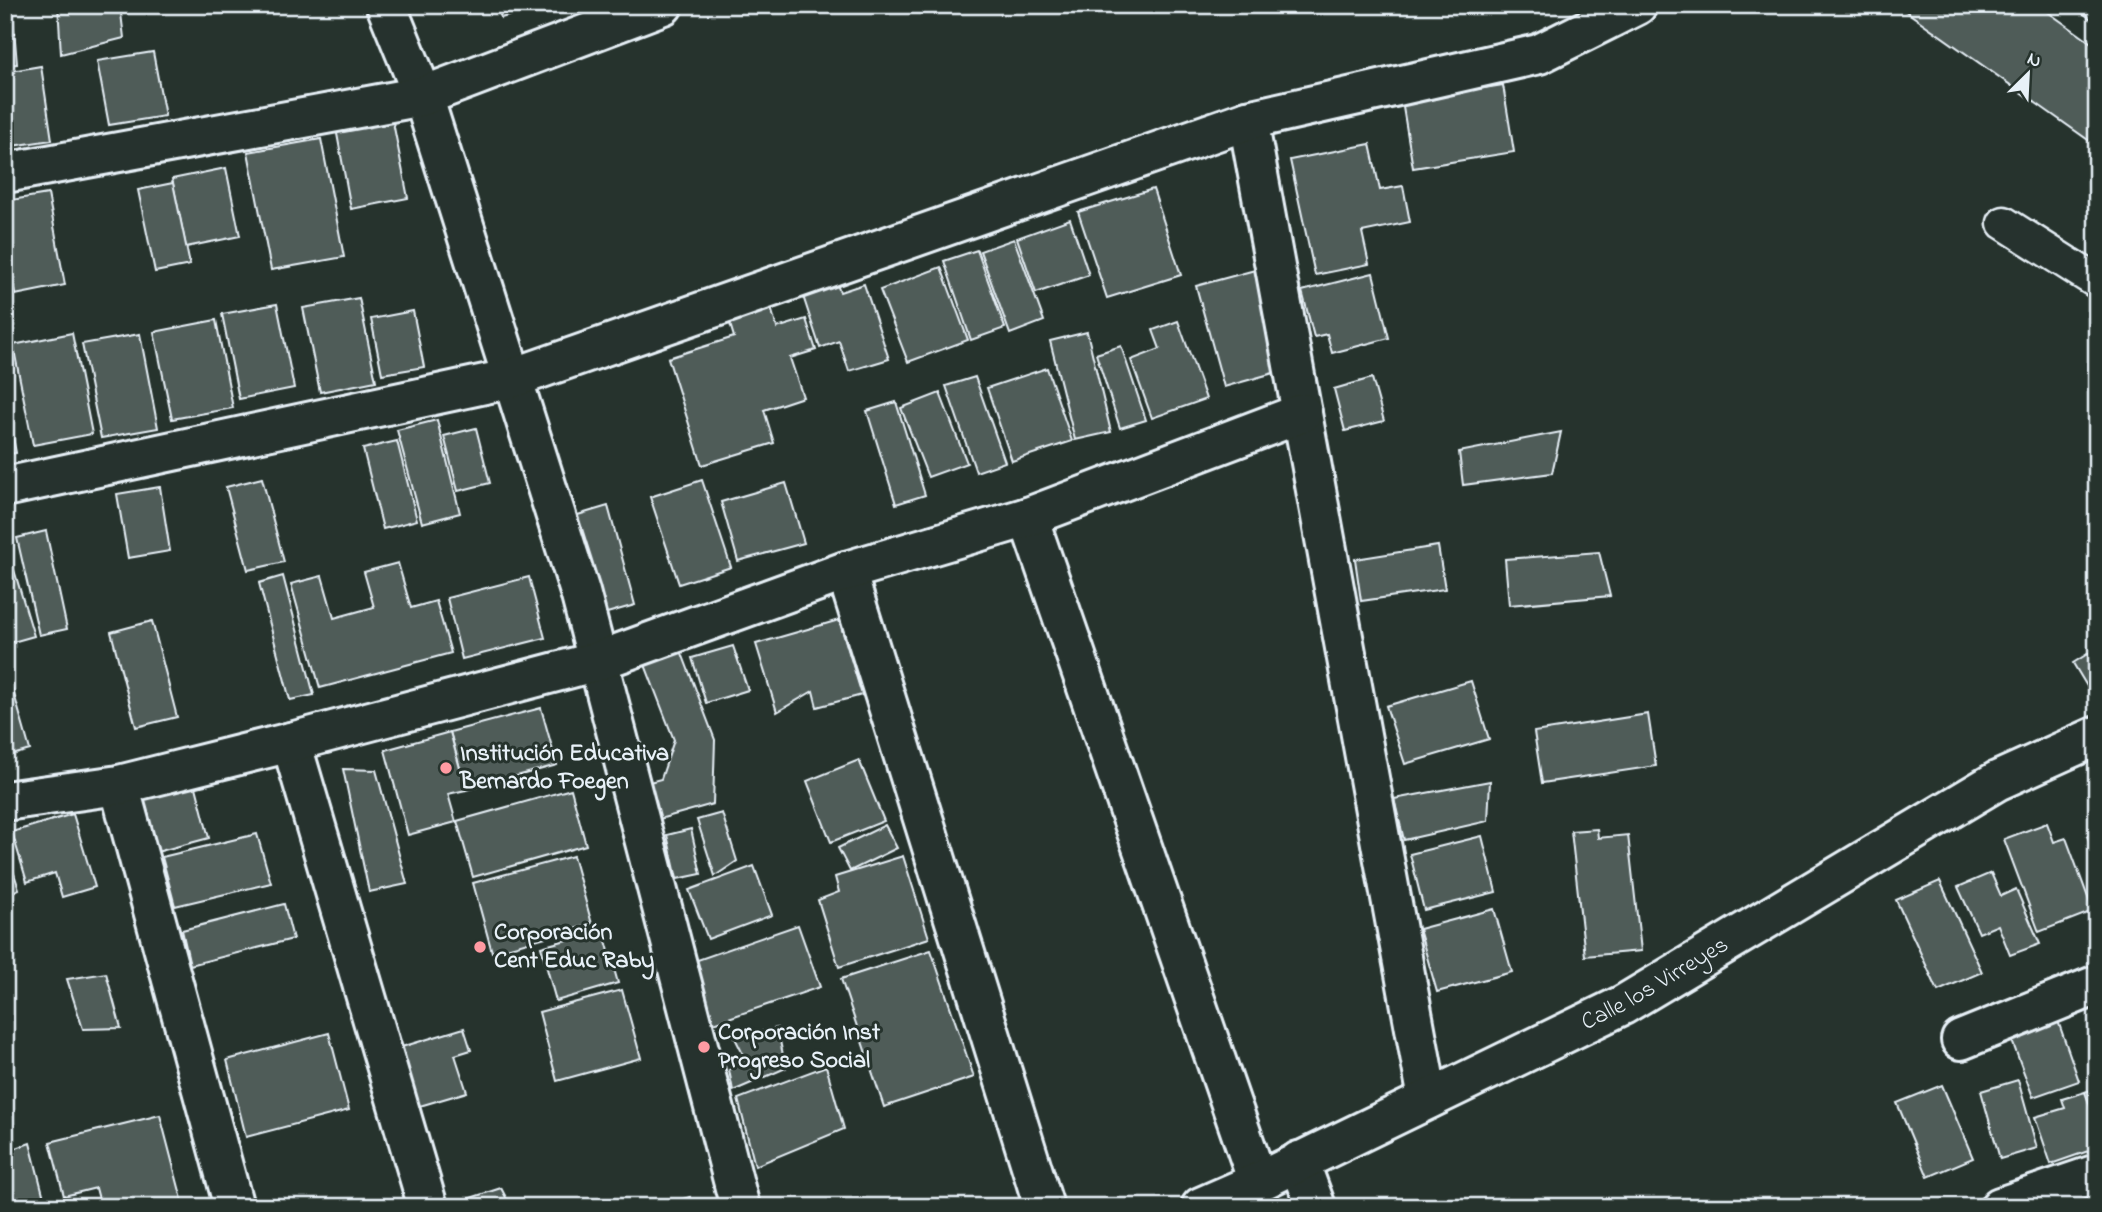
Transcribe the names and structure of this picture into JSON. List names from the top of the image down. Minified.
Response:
{"streets":{"street":["Calle los Virreyes"]},"places":["Institución Educativa Bernardo Foegen","Corporación Cent Educ Raby","Corporación Inst Progreso Social"],"north":"top right"}
